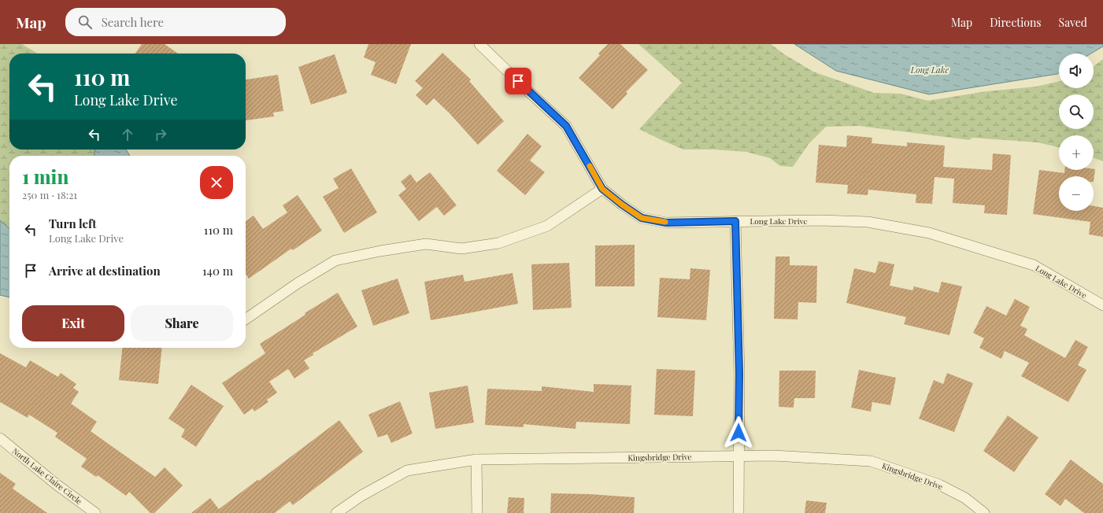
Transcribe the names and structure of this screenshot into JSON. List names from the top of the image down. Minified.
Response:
{"streets":{"street":["Long Lake Drive","Kingsbridge Drive","North Lake Claire Circle"]},"water":["Long Lake"],"page":{"header":"Map","search":"Search here","nav":["Map","Directions","Saved"],"map_buttons":["+","−"],"turn":["110 m","Long Lake Drive"],"heading":["1 min","250 m · 18:21"],"list":[{"name":"Turn left","note":"Long Lake Drive","value":"110 m"},{"name":"Arrive at destination","value":"140 m"}],"buttons":["Exit","Share"]}}
